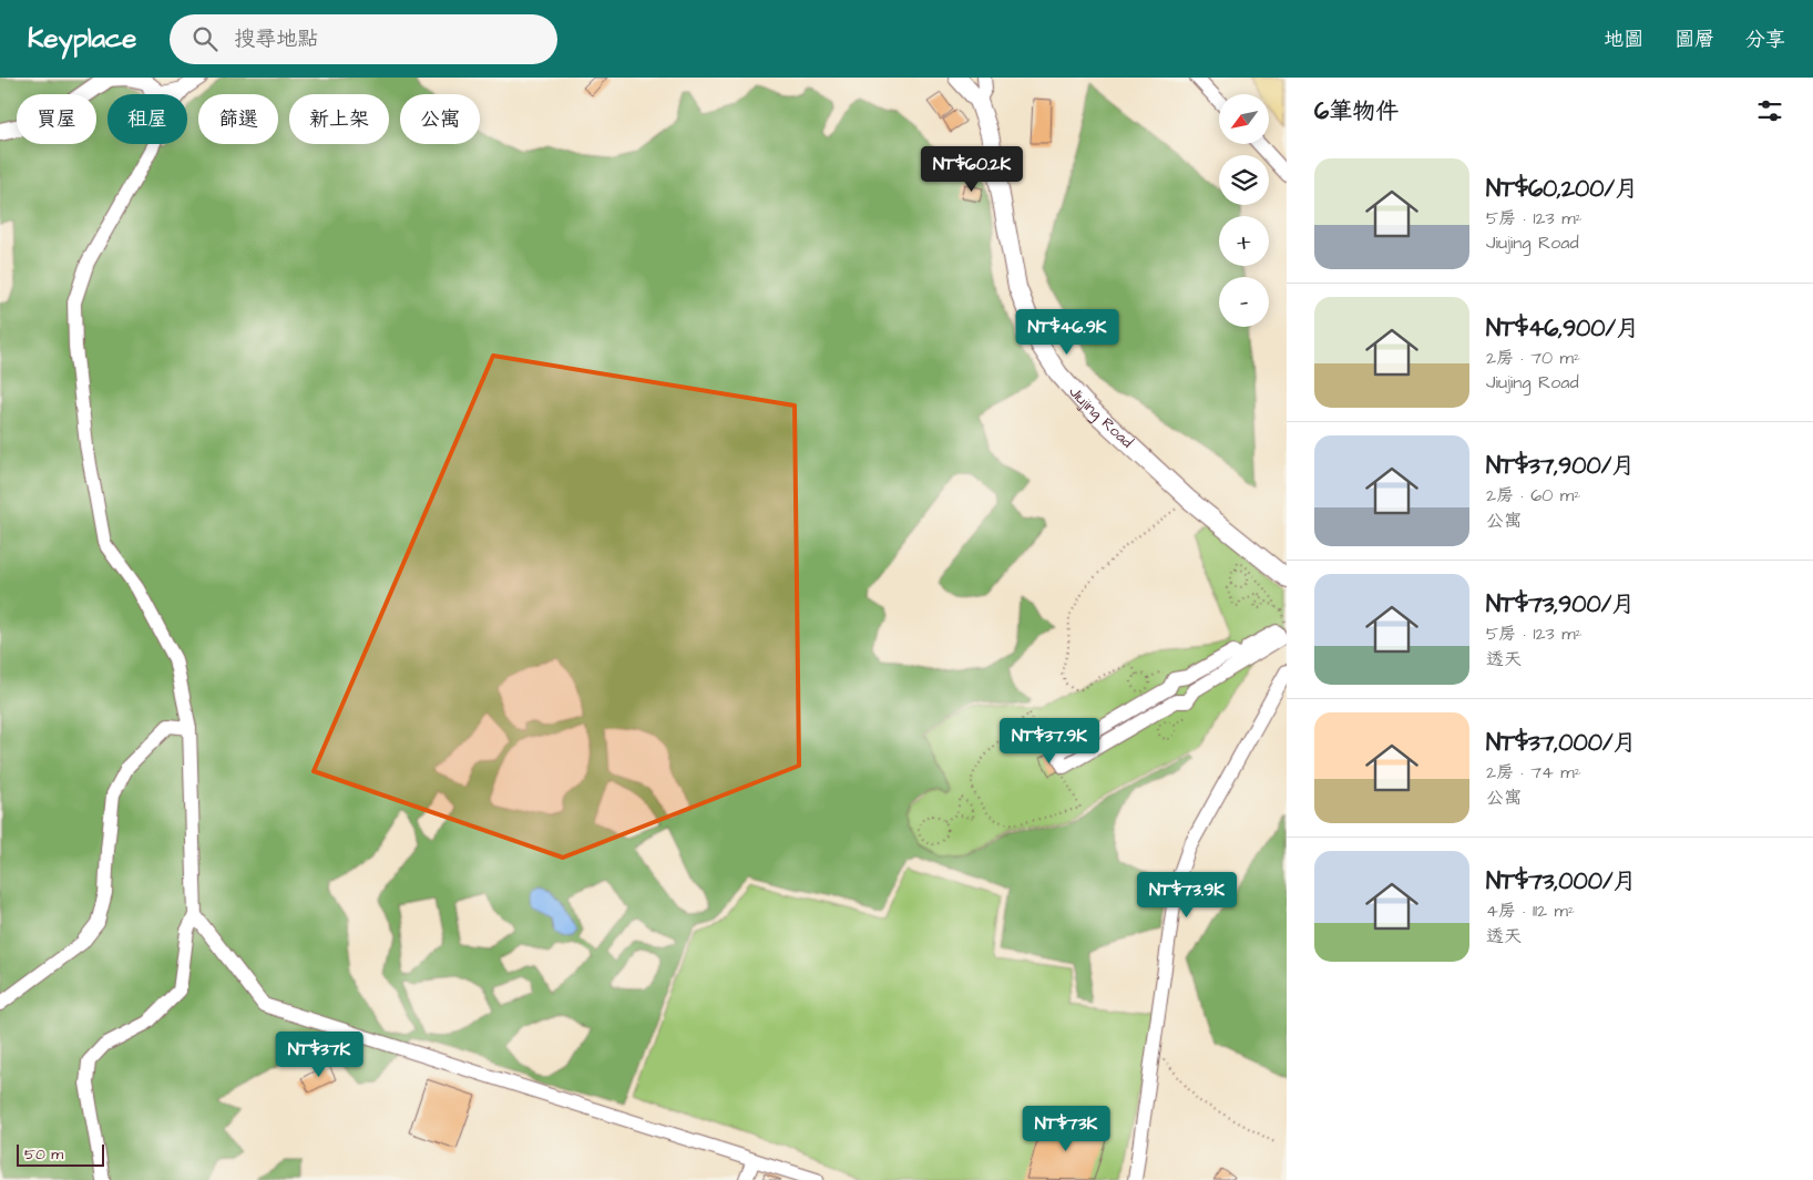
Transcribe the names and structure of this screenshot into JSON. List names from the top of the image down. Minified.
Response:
{"streets":{"main road":["Jiujing Road"]},"scale_bar":"50 m","north":"bottom left","page":{"header":"Keyplace","search":"搜尋地點","nav":["地圖","圖層","分享"],"heading":"6筆物件","map_buttons":["+","−"],"chip":["買屋","租屋","篩選","新上架","公寓"],"list":[{"name":"NT$60,200/月","note":"5房 · 123 m² · Jiujing Road"},{"name":"NT$46,900/月","note":"2房 · 70 m² · Jiujing Road"},{"name":"NT$37,900/月","note":"2房 · 60 m² · 公寓"},{"name":"NT$73,900/月","note":"5房 · 123 m² · 透天"},{"name":"NT$37,000/月","note":"2房 · 74 m² · 公寓"},{"name":"NT$73,000/月","note":"4房 · 112 m² · 透天"}],"price":["NT$60.2K","NT$46.9K","NT$37.9K","NT$73.9K","NT$37K","NT$73K"],"scale":"50 m"}}
